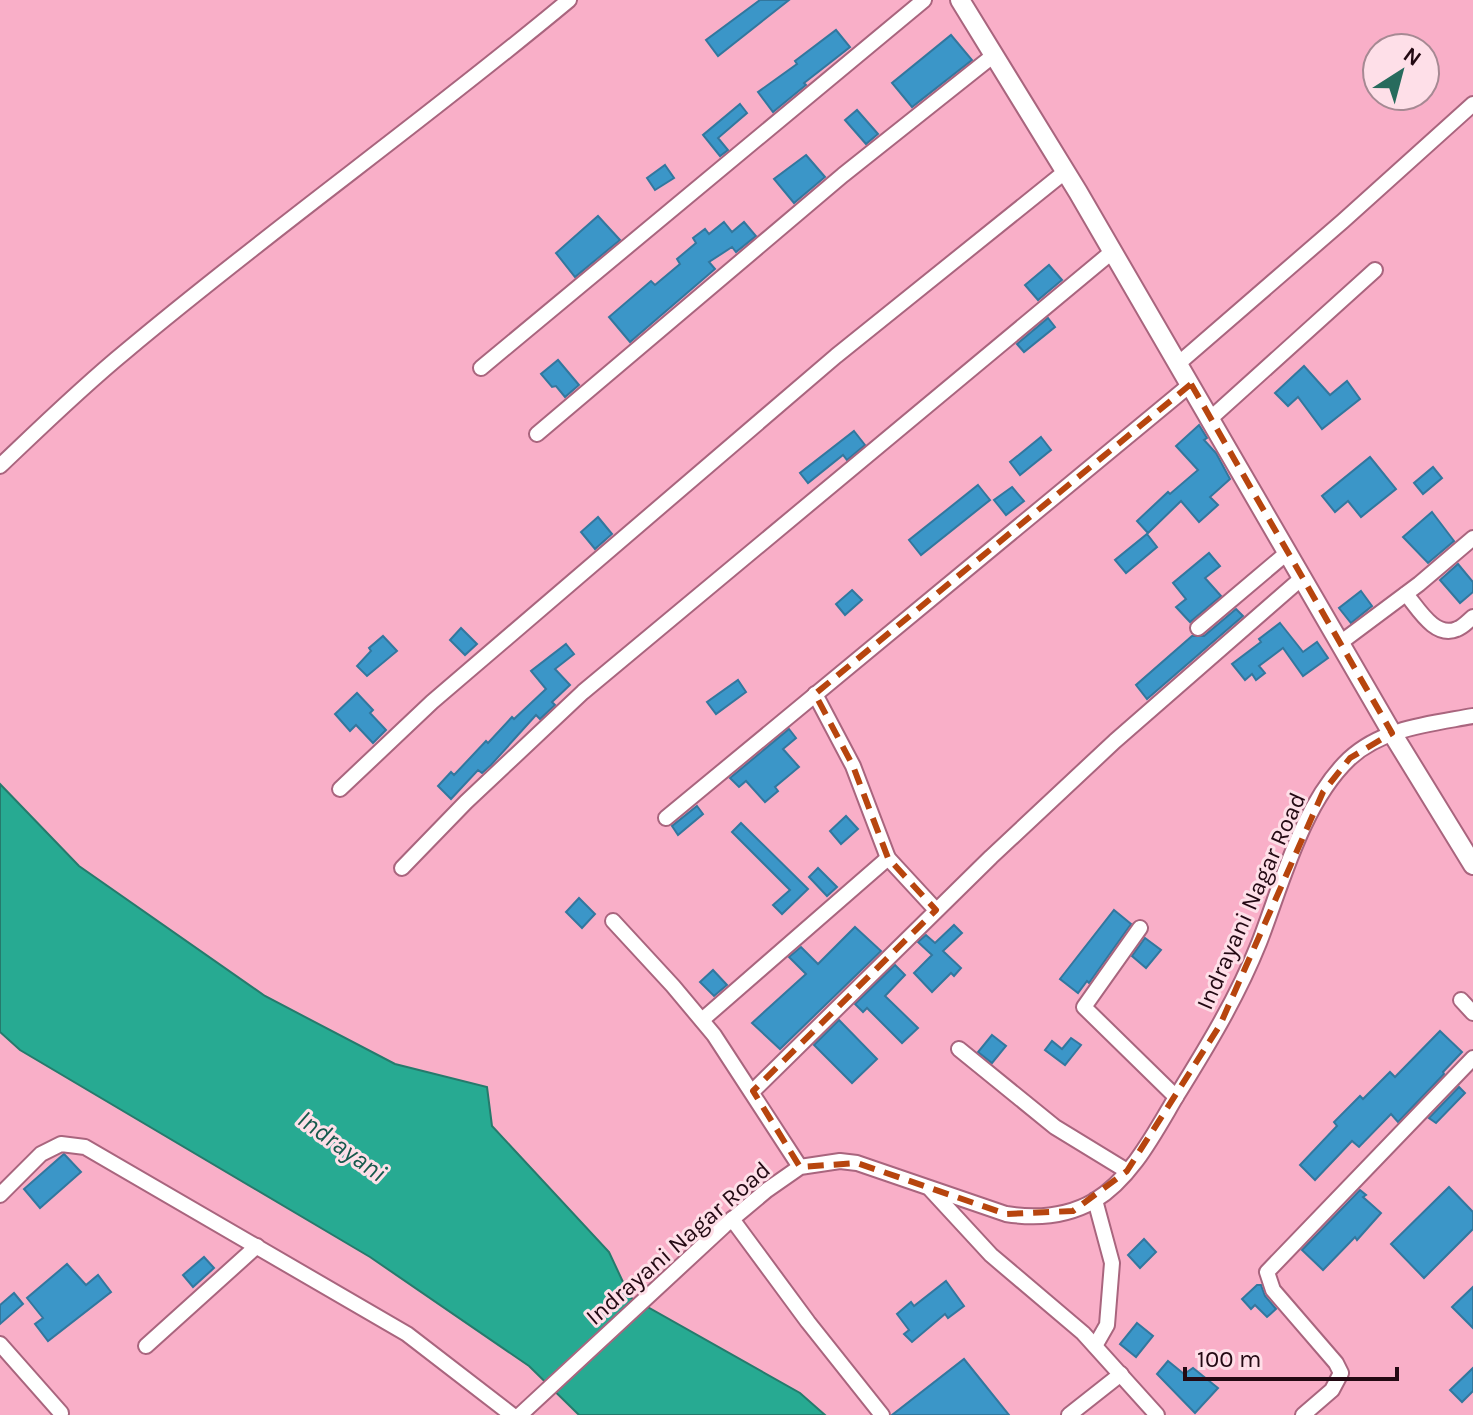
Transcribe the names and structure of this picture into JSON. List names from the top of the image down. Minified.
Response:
{"streets":{"street":["Indrayani Nagar Road"]},"water":["Indrayani"],"scale_bar":"100 m","north":"top right"}
